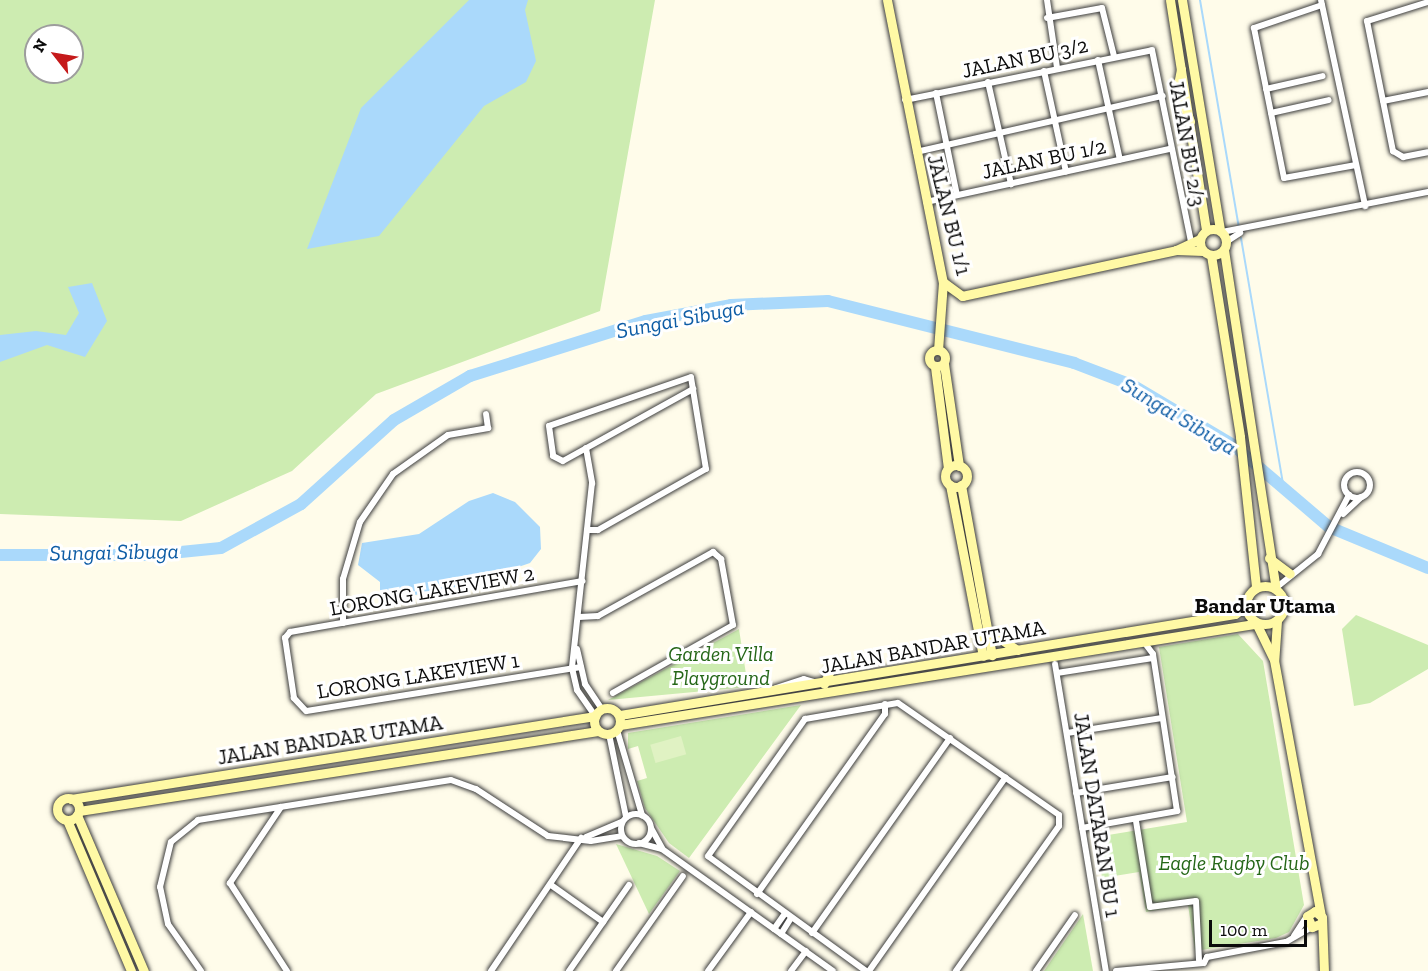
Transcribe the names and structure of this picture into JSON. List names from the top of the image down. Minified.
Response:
{"streets":{"street":["JALAN BU 3/2","JALAN BU 2/3","JALAN BU 1/2","JALAN BU 1/1","LORONG LAKEVIEW 2","JALAN BANDAR UTAMA","LORONG LAKEVIEW 1","JALAN DATARAN BU 1"]},"crossings":[["JALAN BU 3/2","JALAN BU 2/3"],["JALAN BU 3/2","JALAN BU 1/1"],["JALAN BU 2/3","JALAN BU 1/2"],["JALAN BU 1/2","JALAN BU 1/1"],["LORONG LAKEVIEW 2","LORONG LAKEVIEW 1"]],"districts":["Bandar Utama"],"water":["Sungai Sibuga"],"parks":["Garden Villa Playground","Eagle Rugby Club"],"scale_bar":"100 m","north":"top left"}
